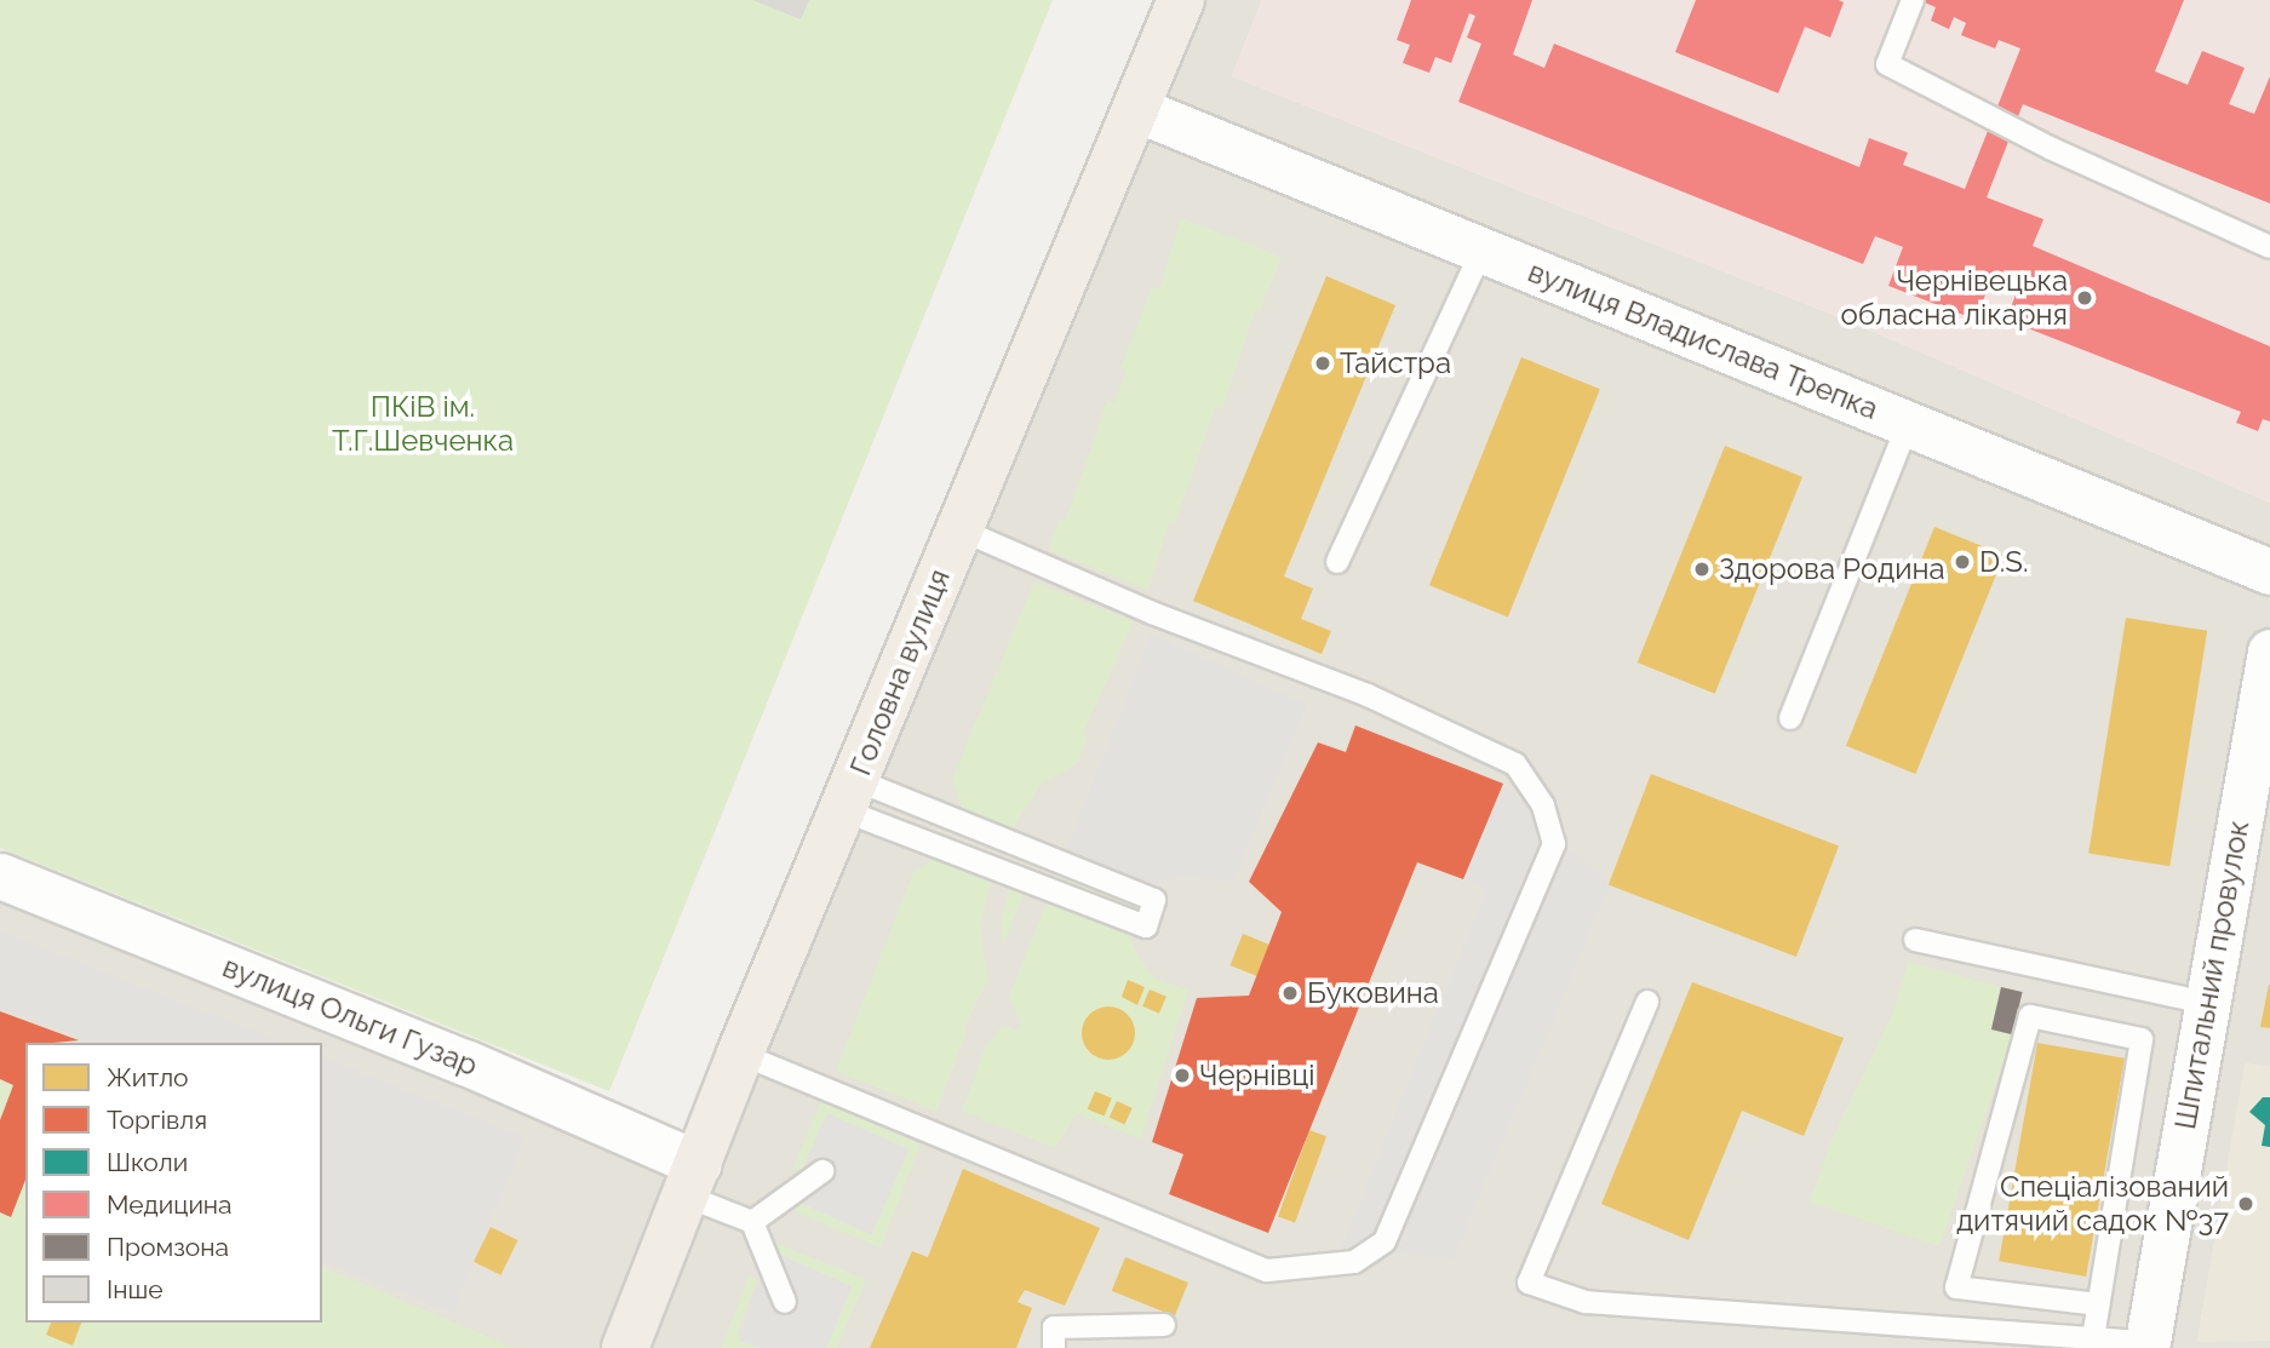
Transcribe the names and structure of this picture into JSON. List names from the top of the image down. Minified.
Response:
{"streets":{"main road":["Головна вулиця"],"street":["вулиця Владислава Трепка","Шпитальний провулок","вулиця Ольги Гузар"]},"crossings":[["вулиця Владислава Трепка","Головна вулиця"],["Головна вулиця","вулиця Ольги Гузар"]],"parks":["ПКіВ ім. Т.Г.Шевченка"],"places":["Чернівецька обласна лікарня","Тайстра","D.S.","Здорова Родина","Буковина","Чернівці","Спеціалізований дитячий садок №37"],"legend":["Житло","Торгівля","Школи","Медицина","Промзона","Інше"]}
